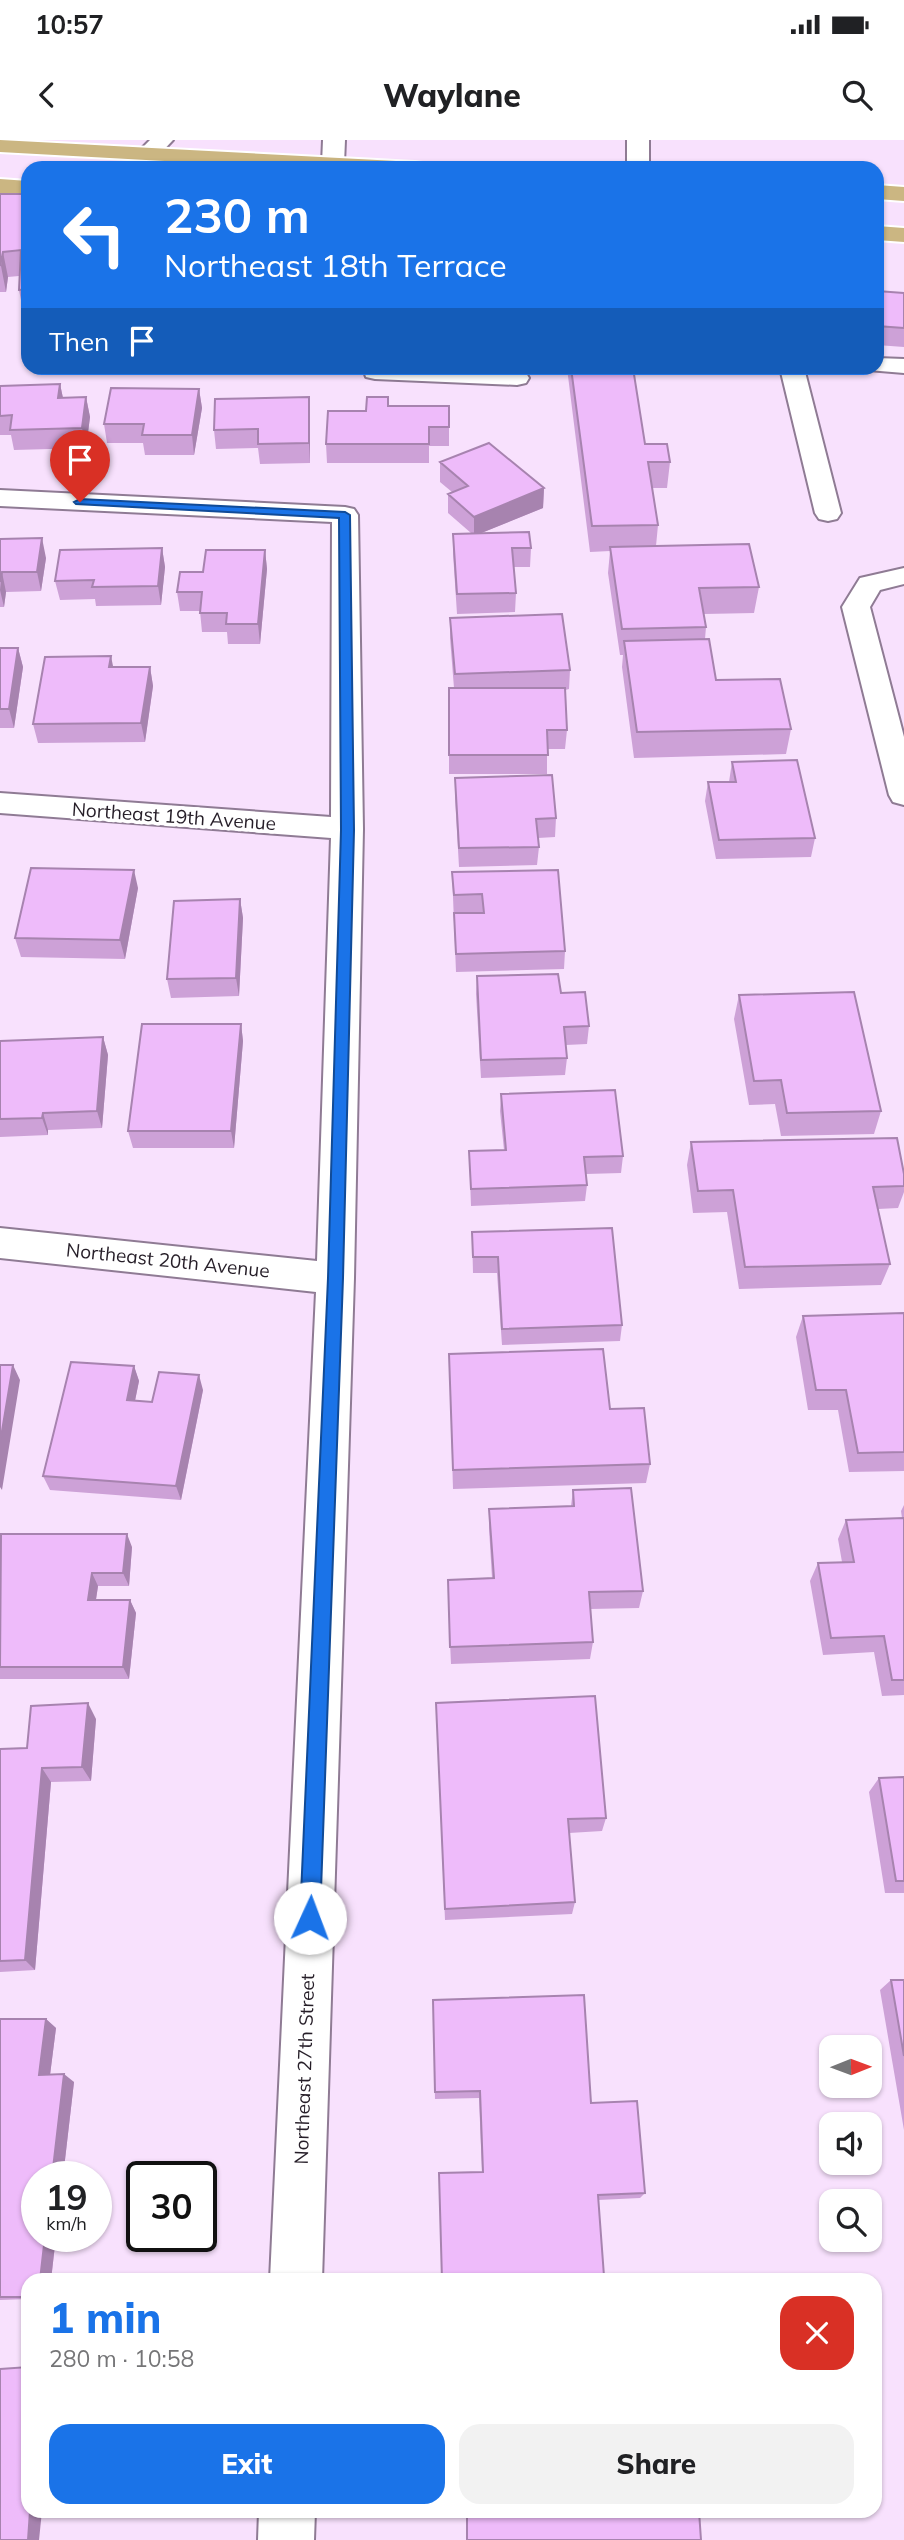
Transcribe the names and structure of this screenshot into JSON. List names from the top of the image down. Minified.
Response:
{"streets":{"street":["Northeast 19th Avenue","Northeast 20th Avenue","Northeast 27th Street"]},"crossings":[["Northeast 19th Avenue","Northeast 27th Street"],["Northeast 20th Avenue","Northeast 27th Street"]],"north":"right","page":{"status":"10:57","header":"Waylane","turn":["230 m","Northeast 18th Terrace"],"then":"Then","speed":"19 km/h","limit":"30","heading":["1 min","280 m · 10:58"],"buttons":["Exit","Share"]}}
